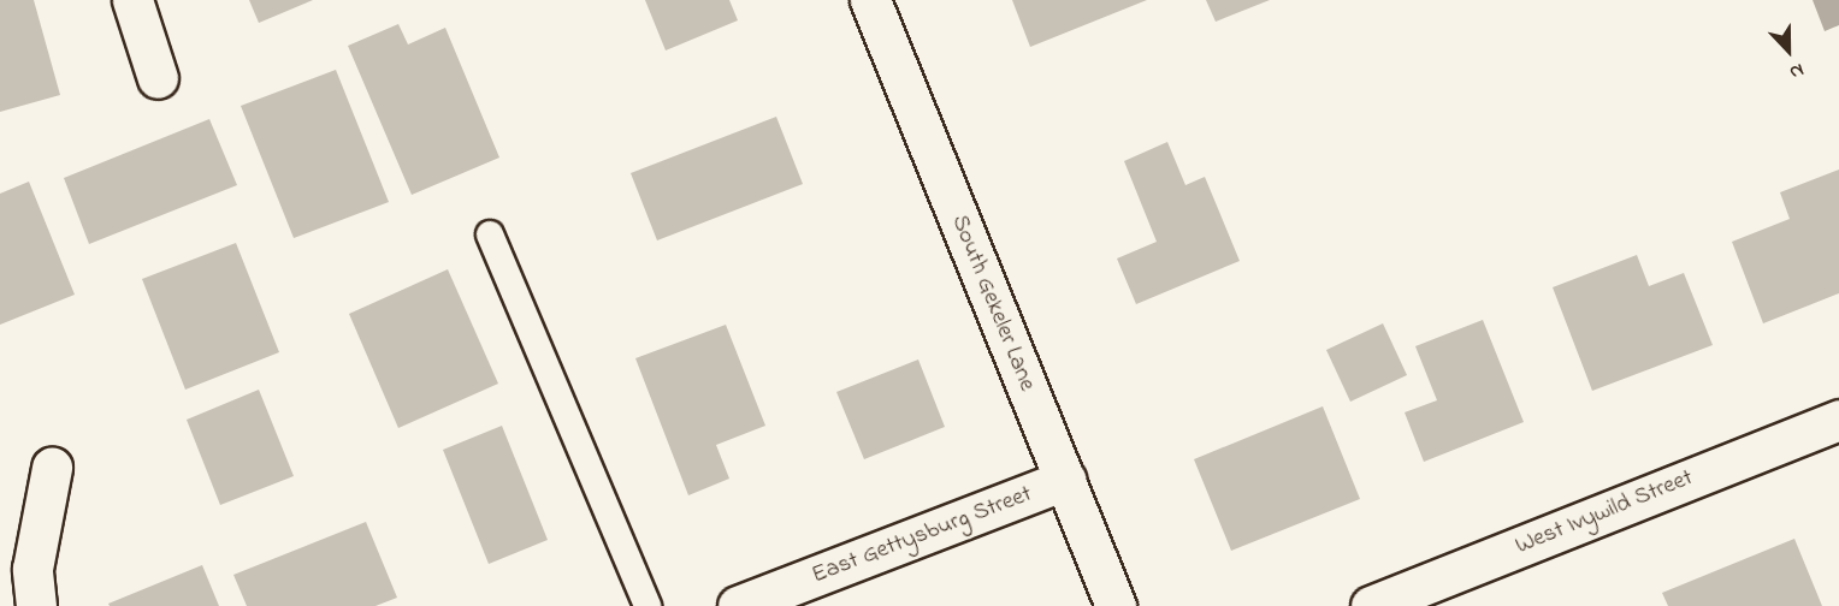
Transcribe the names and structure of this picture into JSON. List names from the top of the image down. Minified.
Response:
{"streets":{"street":["South Gekeler Lane","West Ivywild Street","East Gettysburg Street"]},"crossings":[["South Gekeler Lane","East Gettysburg Street"]],"north":"bottom"}
